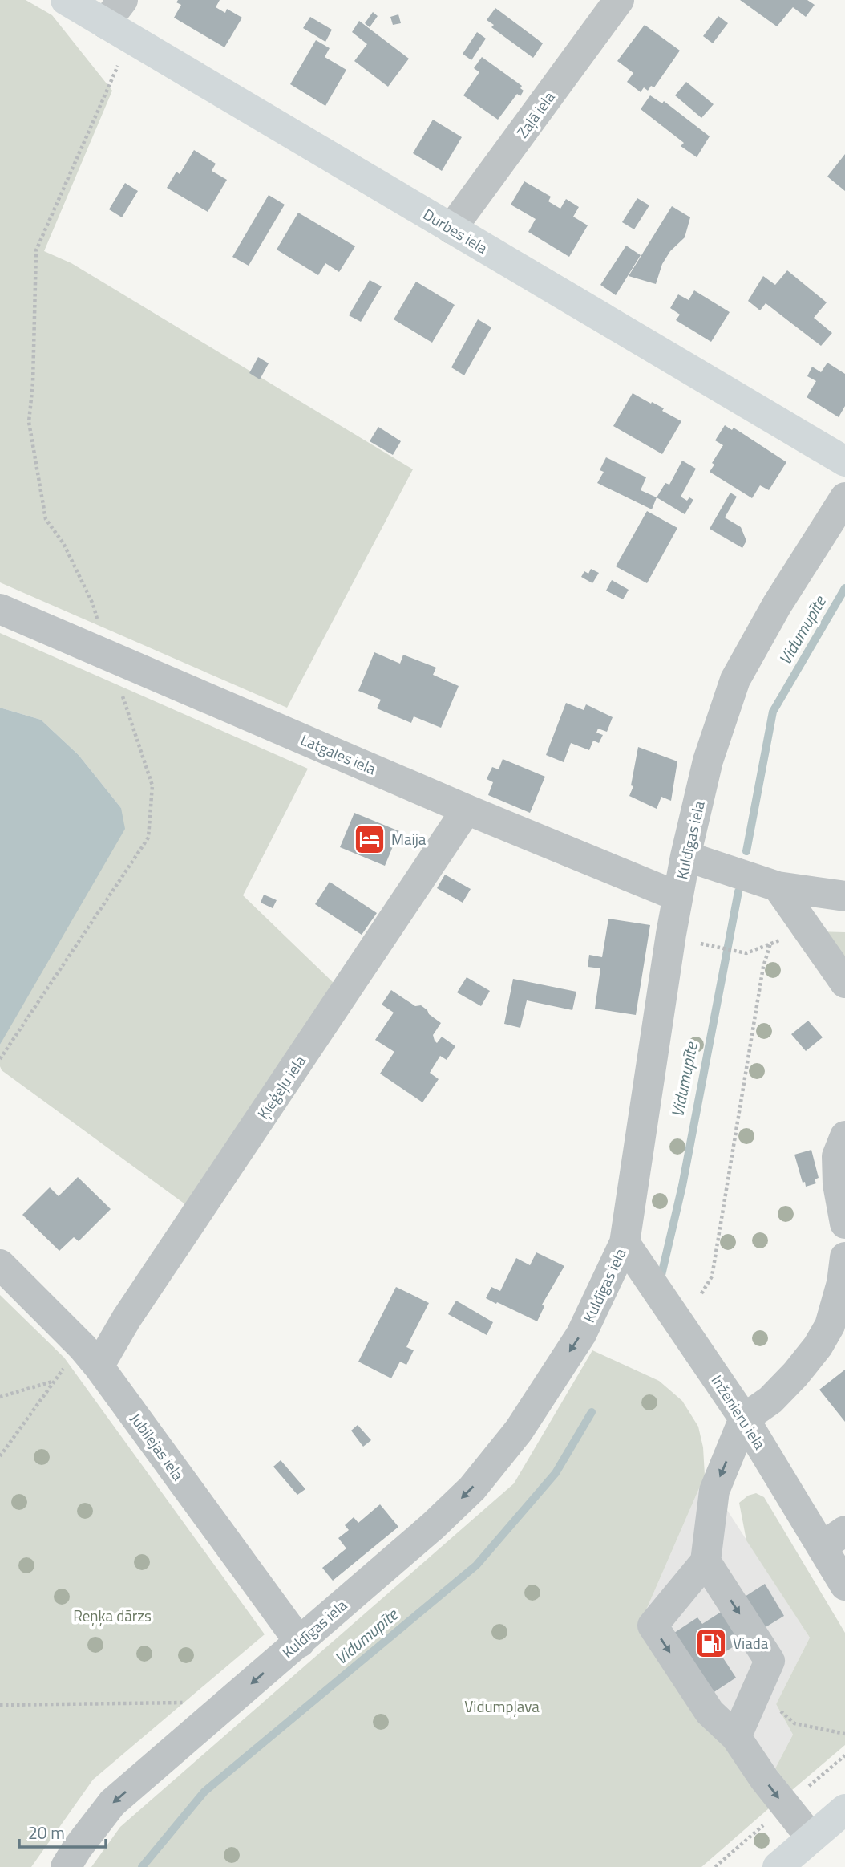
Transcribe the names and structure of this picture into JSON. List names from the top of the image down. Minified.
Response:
{"streets":{"main road":["Durbes iela"],"street":["Zaļā iela","Latgales iela","Kuldīgas iela","Ķieģeļu iela","Inženieru iela","Jubilejas iela"]},"crossings":[["Zaļā iela","Durbes iela"],["Latgales iela","Kuldīgas iela"],["Latgales iela","Ķieģeļu iela"],["Kuldīgas iela","Inženieru iela"],["Kuldīgas iela","Jubilejas iela"],["Ķieģeļu iela","Jubilejas iela"]],"one_way":["Kuldīgas iela"],"water":["Vidumupīte"],"parks":["Reņķa dārzs","Vidumpļava"],"places":{"hotel":["Maija"],"fuel station":["Viada"]},"scale_bar":"20 m"}
